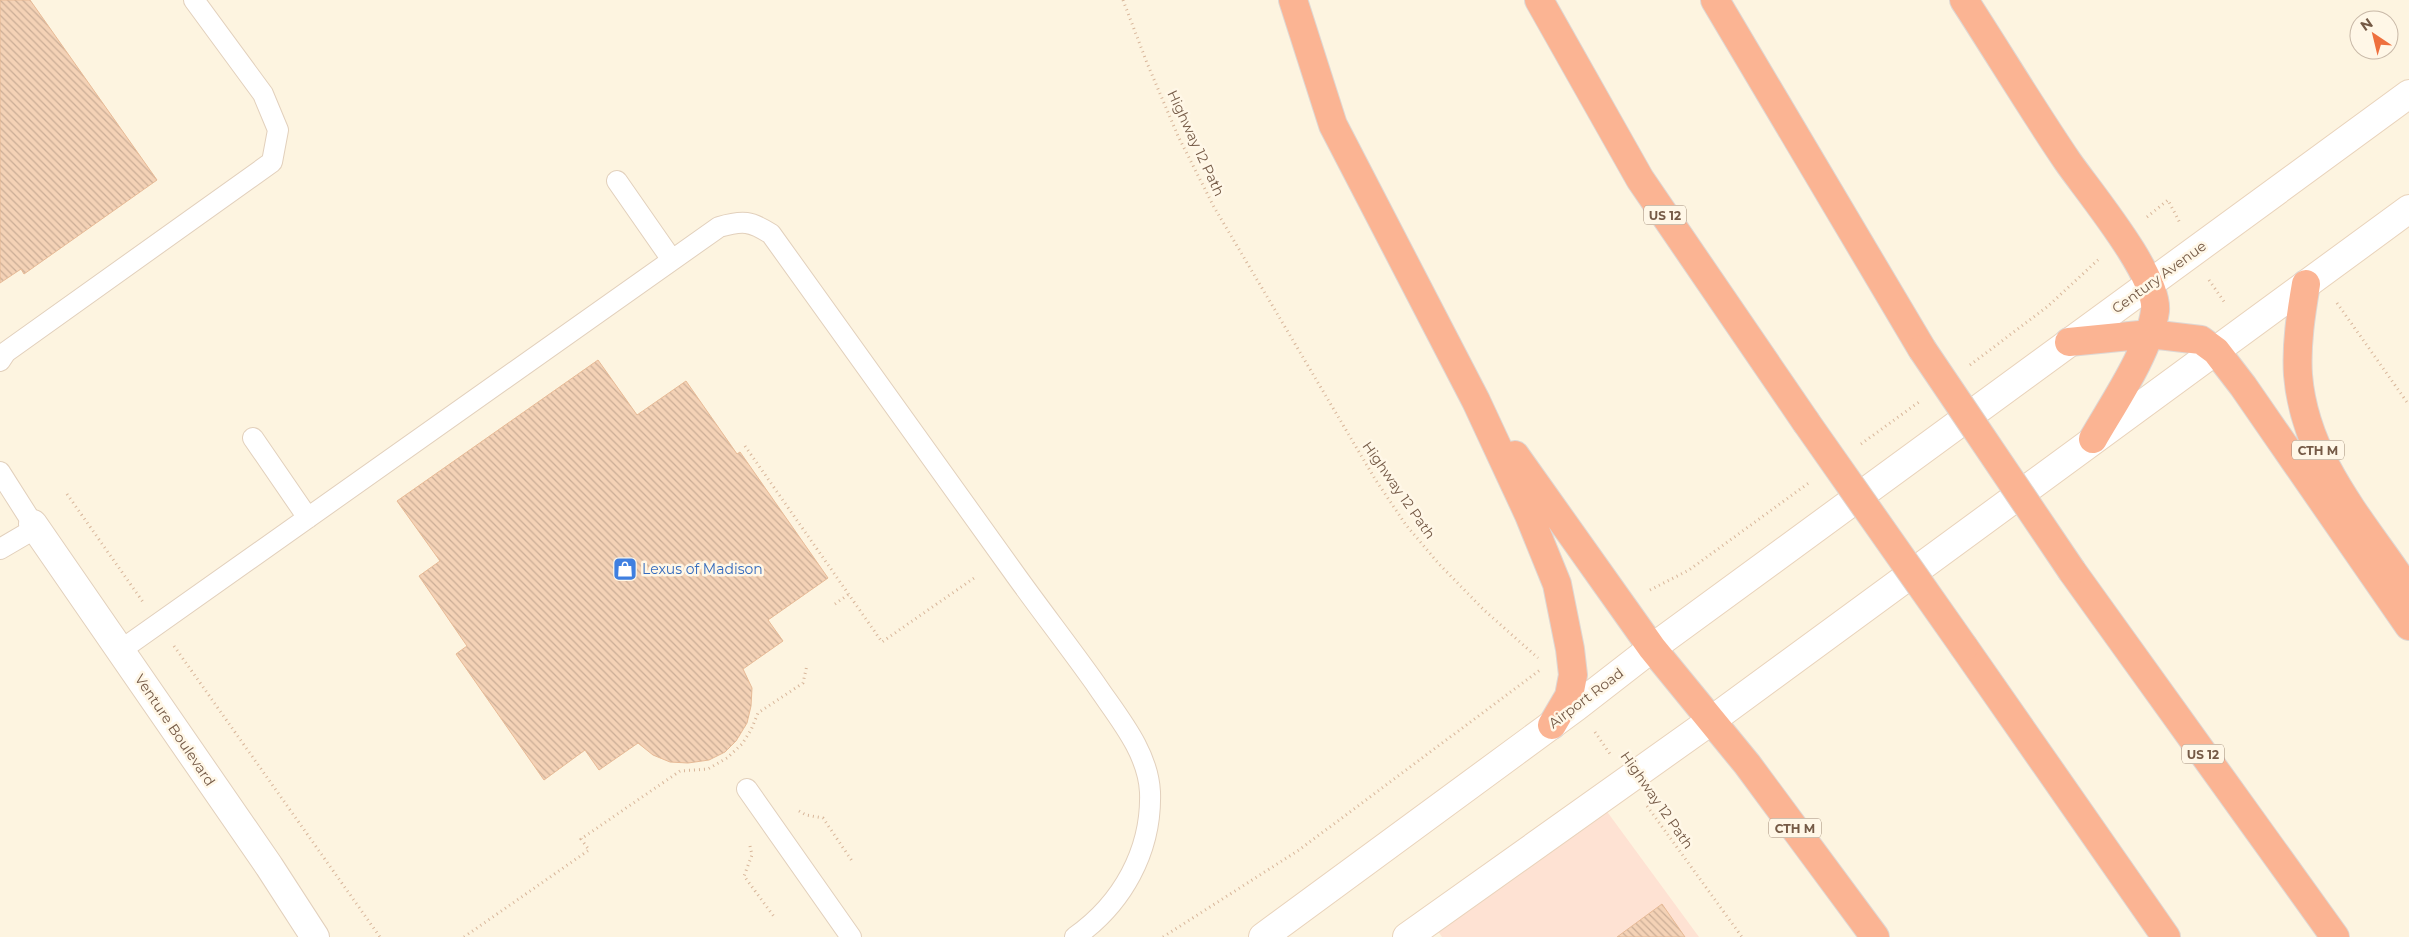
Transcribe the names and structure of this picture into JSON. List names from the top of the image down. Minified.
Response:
{"streets":{"highway":["US 12","CTH M"],"main road":["Century Avenue","Airport Road","Venture Boulevard"],"path":["Highway 12 Path"]},"crossings":[["Highway 12 Path","Airport Road"],["Century Avenue","Airport Road"]],"places":{"shop":["Lexus of Madison"]},"north":"top left"}
